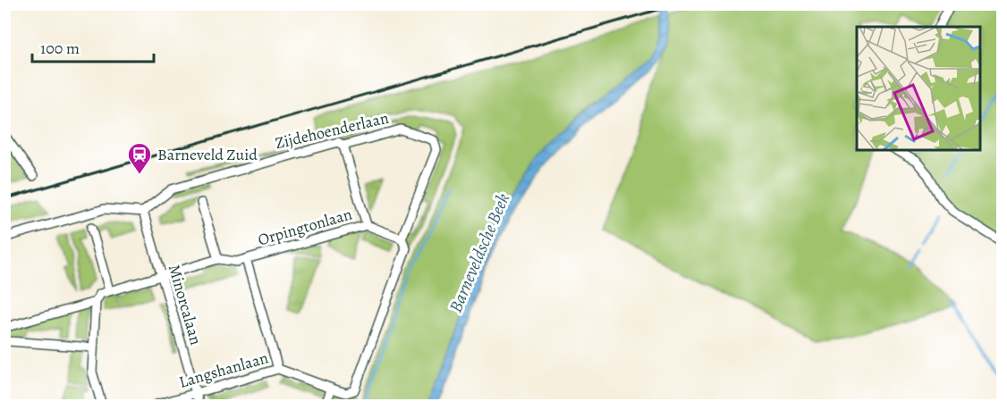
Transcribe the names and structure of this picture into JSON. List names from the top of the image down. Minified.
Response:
{"streets":{"street":["Zijdehoenderlaan","Orpingtonlaan","Minorcalaan","Langshanlaan"]},"crossings":[["Zijdehoenderlaan","Orpingtonlaan"],["Zijdehoenderlaan","Minorcalaan"],["Zijdehoenderlaan","Langshanlaan"],["Orpingtonlaan","Minorcalaan"],["Orpingtonlaan","Langshanlaan"],["Minorcalaan","Langshanlaan"]],"water":["Barneveldsche Beek"],"places":{"station":["Barneveld Zuid"]},"scale_bar":"100 m"}
